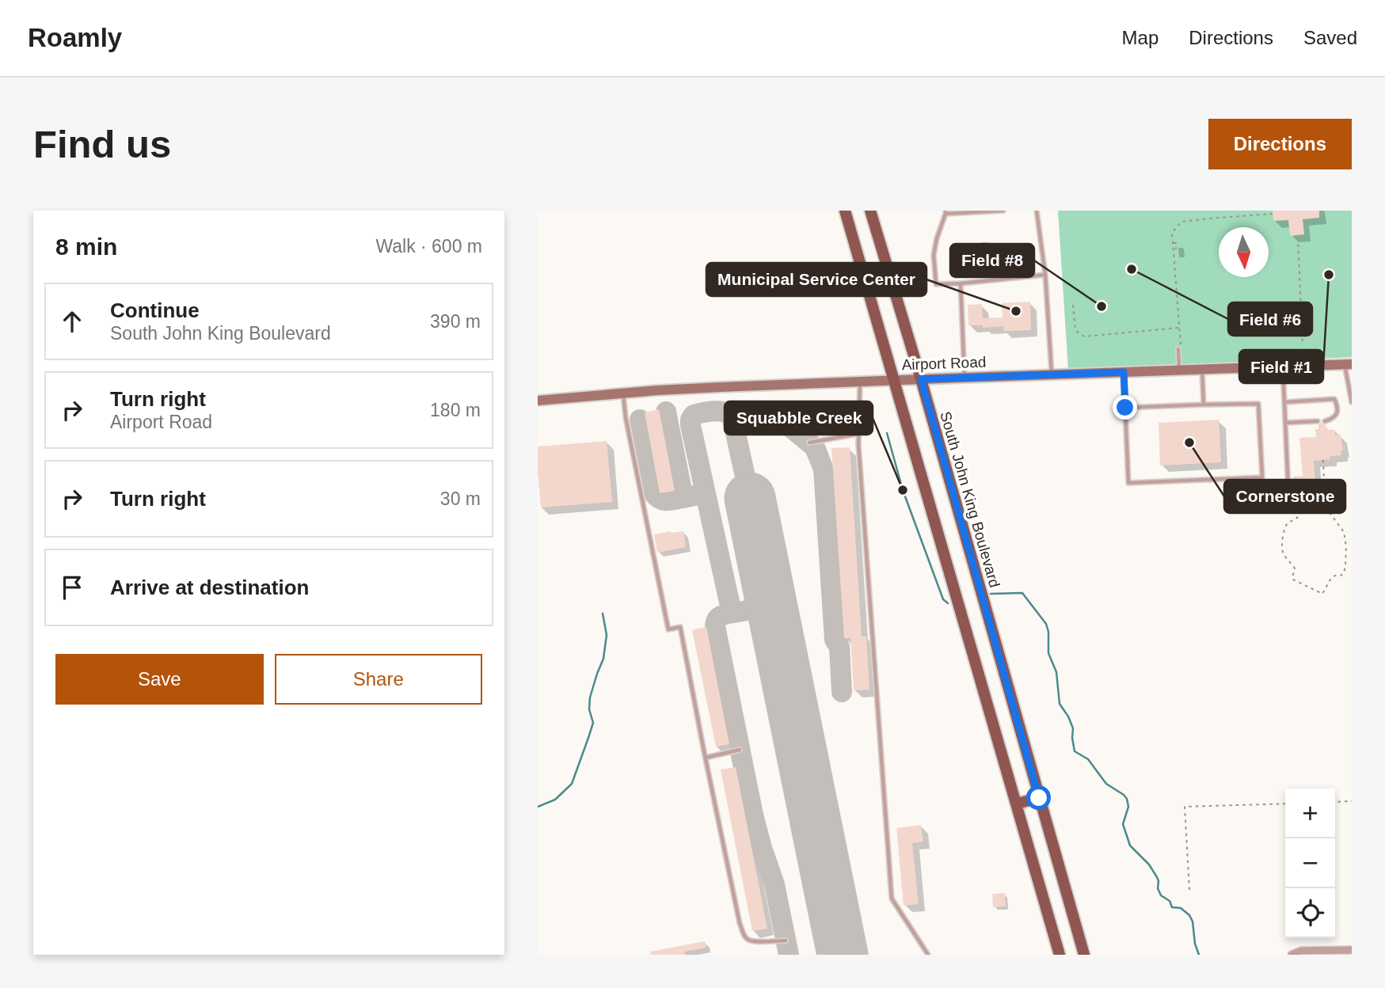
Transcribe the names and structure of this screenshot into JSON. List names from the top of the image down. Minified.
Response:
{"streets":{"main road":["South John King Boulevard"],"street":["Airport Road"]},"crossings":[["Airport Road","South John King Boulevard"]],"places":["Field #6","Field #1","Field #8","Municipal Service Center","Cornerstone","Squabble Creek"],"north":"bottom","page":{"header":"Roamly","nav":["Map","Directions","Saved"],"buttons":["Directions",["Save","Share"]],"title":"Find us","heading":["8 min","Walk · 600 m"],"list":[["Continue","South John King Boulevard","390 m"],["Turn right","Airport Road","180 m"],["Turn right","30 m"],"Arrive at destination"],"map_buttons":["+","−"]}}
